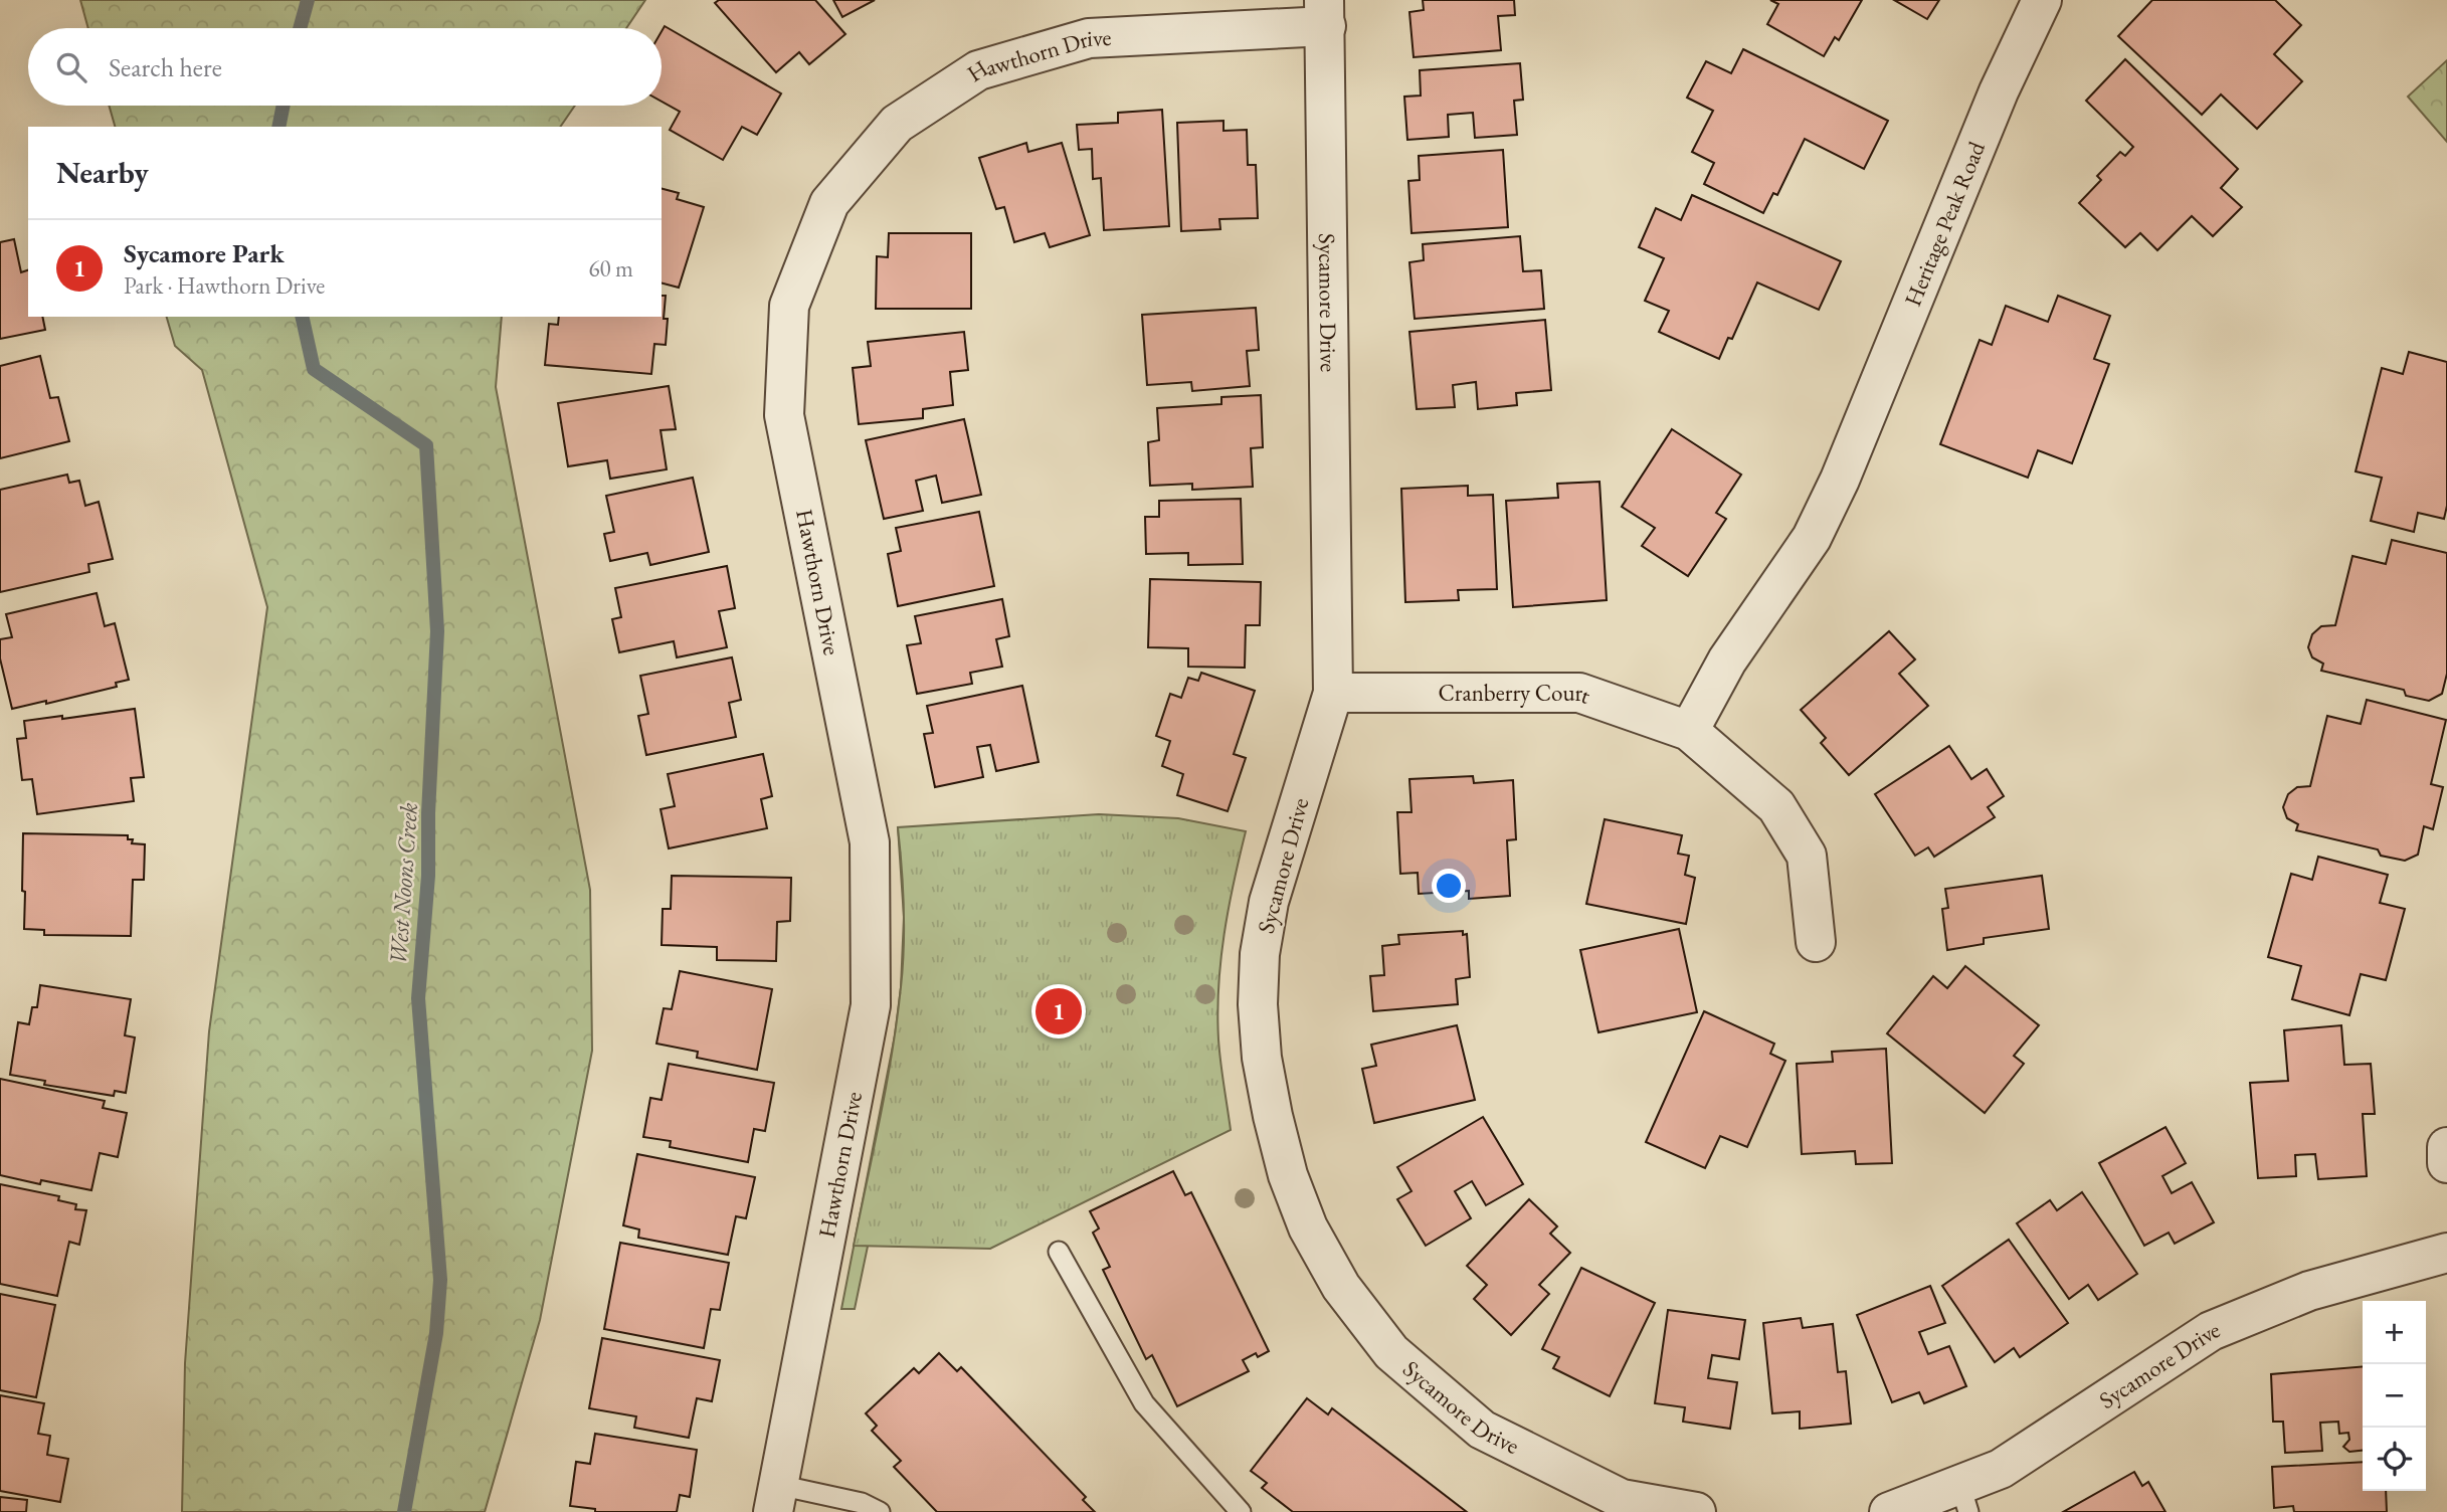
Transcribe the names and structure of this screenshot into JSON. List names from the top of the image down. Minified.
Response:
{"streets":{"street":["Hawthorn Drive","Heritage Peak Road","Sycamore Drive","Cranberry Court"]},"crossings":[["Hawthorn Drive","Sycamore Drive"],["Heritage Peak Road","Cranberry Court"],["Sycamore Drive","Cranberry Court"]],"water":["West Noons Creek"],"page":{"search":"Search here","heading":"Nearby","list":[{"mark":"1","name":"Sycamore Park","note":"Park · Hawthorn Drive","value":"60 m"}],"pins":"1","map_buttons":["+","−"]}}
